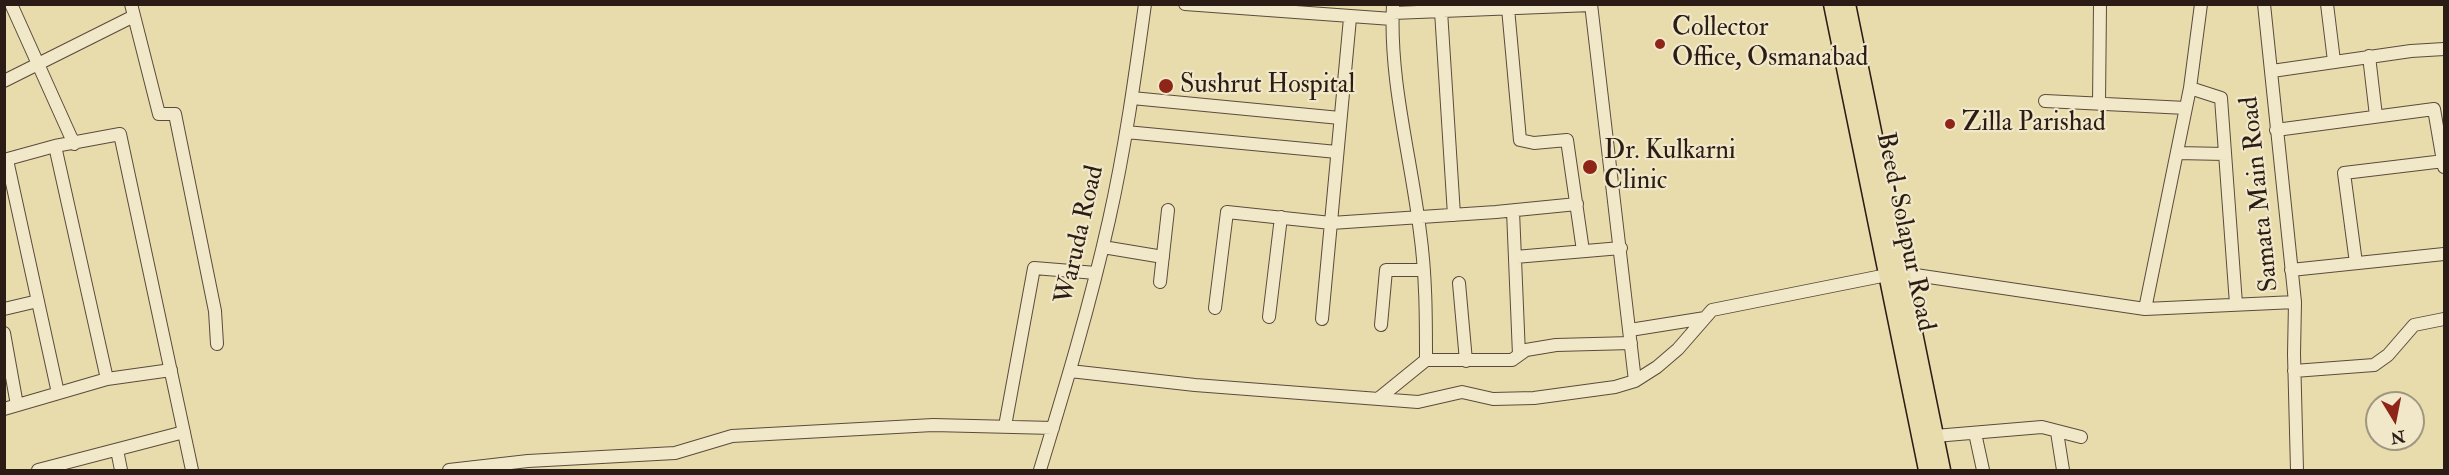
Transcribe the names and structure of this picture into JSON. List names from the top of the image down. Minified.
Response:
{"streets":{"main road":["Beed-Solapur Road"],"street":["Samata Main Road","Waruda Road"]},"crossings":[["Samata Main Road","Beed-Solapur Road"]],"places":["Collector Office, Osmanabad","Sushrut Hospital","Zilla Parishad","Dr. Kulkarni Clinic"],"north":"bottom"}
